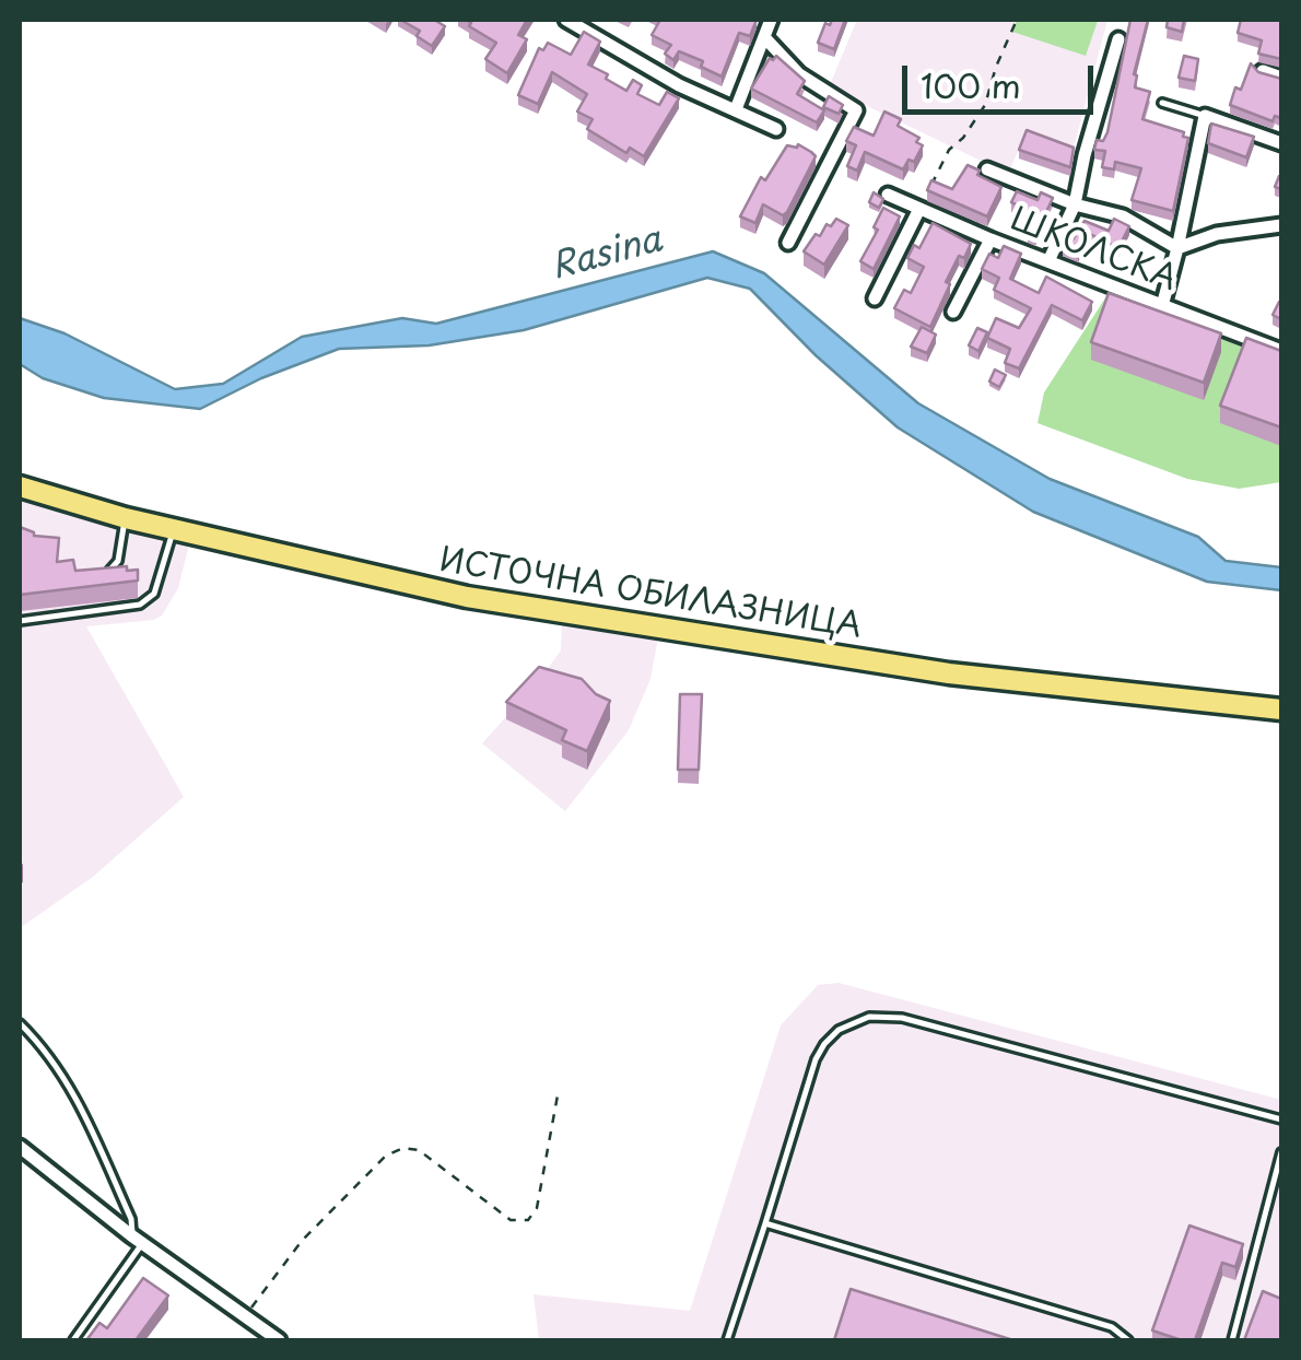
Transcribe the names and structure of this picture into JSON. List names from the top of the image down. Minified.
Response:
{"streets":{"main road":["ИСТОЧНА ОБИЛАЗНИЦА"],"street":["ШКОЛСКА"]},"water":["Rasina"],"scale_bar":"100 m"}
